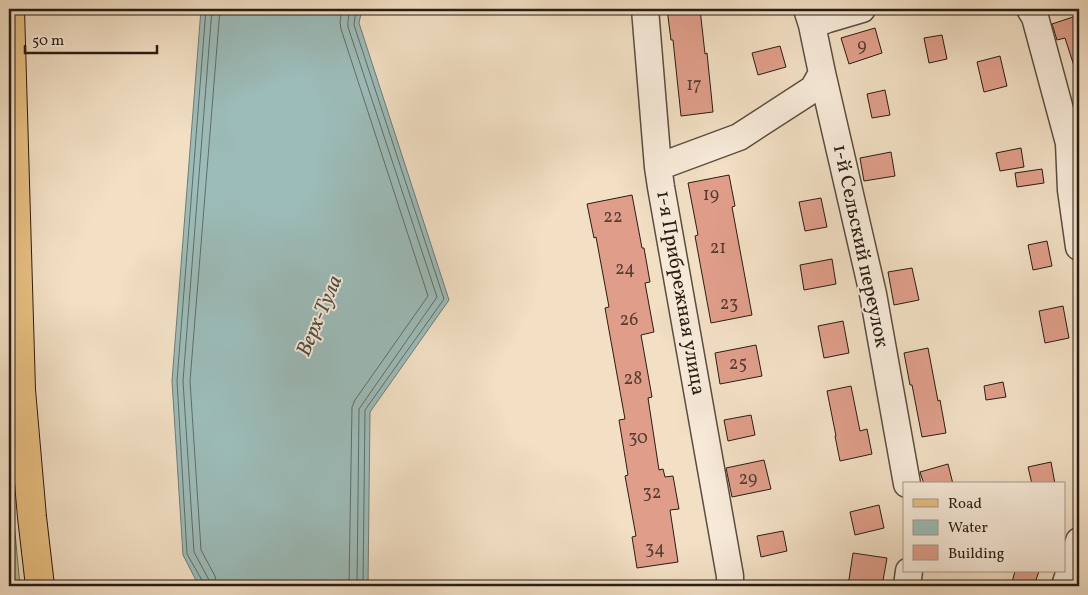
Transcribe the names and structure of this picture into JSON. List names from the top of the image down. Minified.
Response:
{"streets":{"lane":["1-й Сельский переулок","1-я Прибрежная улица"]},"water":["Верх-Тула"],"house_numbers":["9","17","19","22","21","24","23","26","25","28","30","29","32","34"],"legend":["Road","Water","Building"],"scale_bar":"50 m"}
